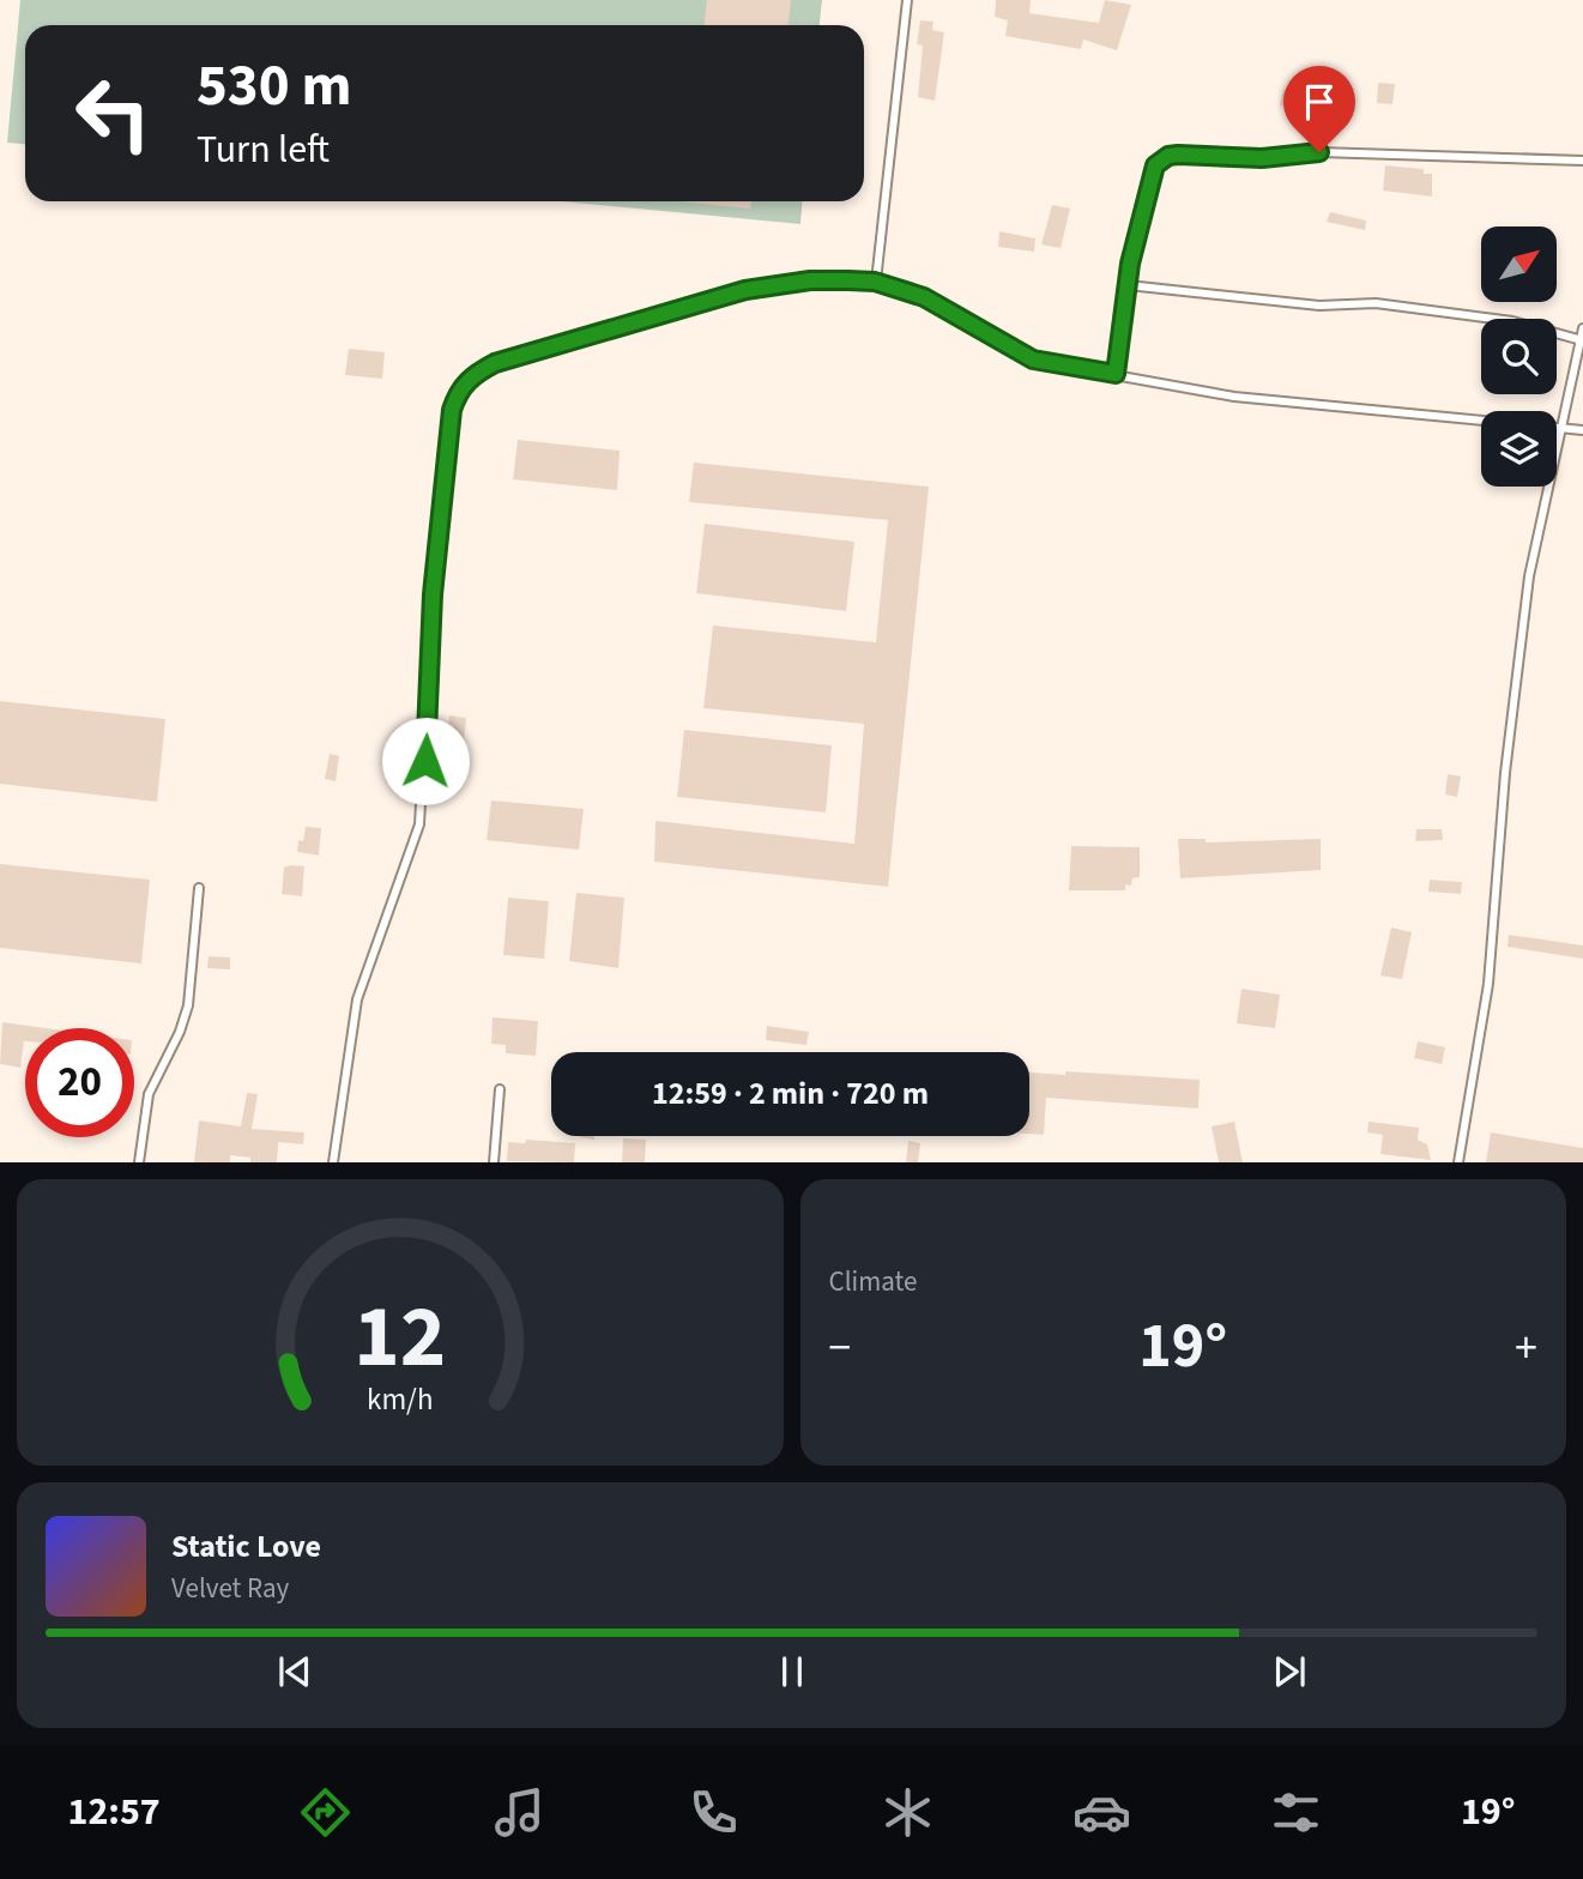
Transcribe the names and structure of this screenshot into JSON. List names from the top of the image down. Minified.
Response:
{"north":"top right","page":{"turn":["530 m","Turn left"],"limit":"20","trip":"12:59 · 2 min · 720 m","tile":"Climate","heat":["−","19°","+"],"song":["Static Love","Velvet Ray"],"tabs":["12:57","19°"],"gauge":["12","km/h"]}}
